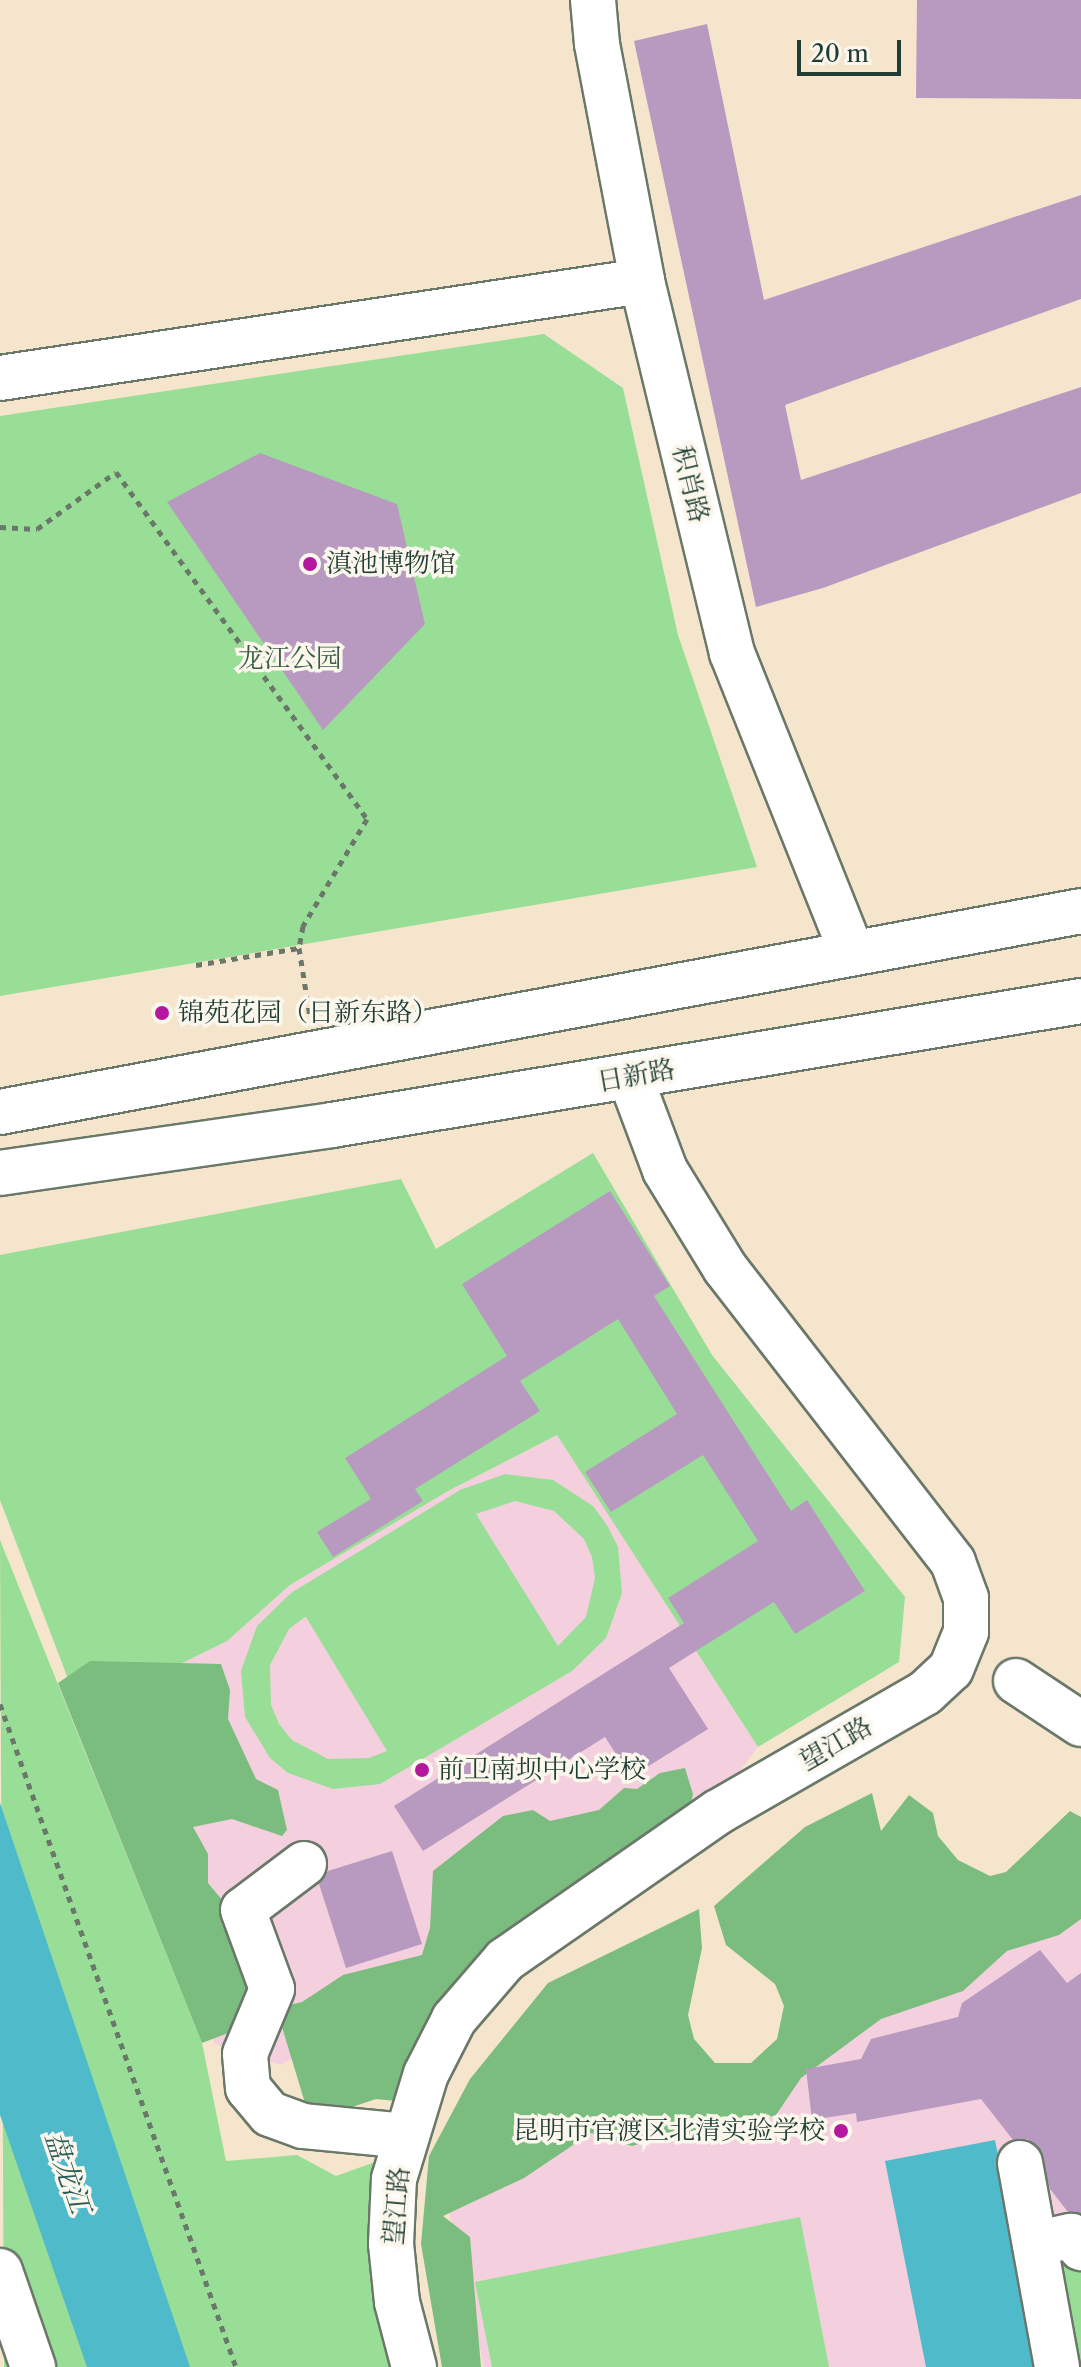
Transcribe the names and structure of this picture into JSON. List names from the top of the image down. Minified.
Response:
{"streets":{"street":["积肖路","日新路","望江路"]},"crossings":[["日新路","望江路"]],"water":["盘龙江"],"parks":["龙江公园"],"places":["滇池博物馆","锦苑花园（日新东路）","前卫南坝中心学校","昆明市官渡区北清实验学校"],"scale_bar":"20 m"}
